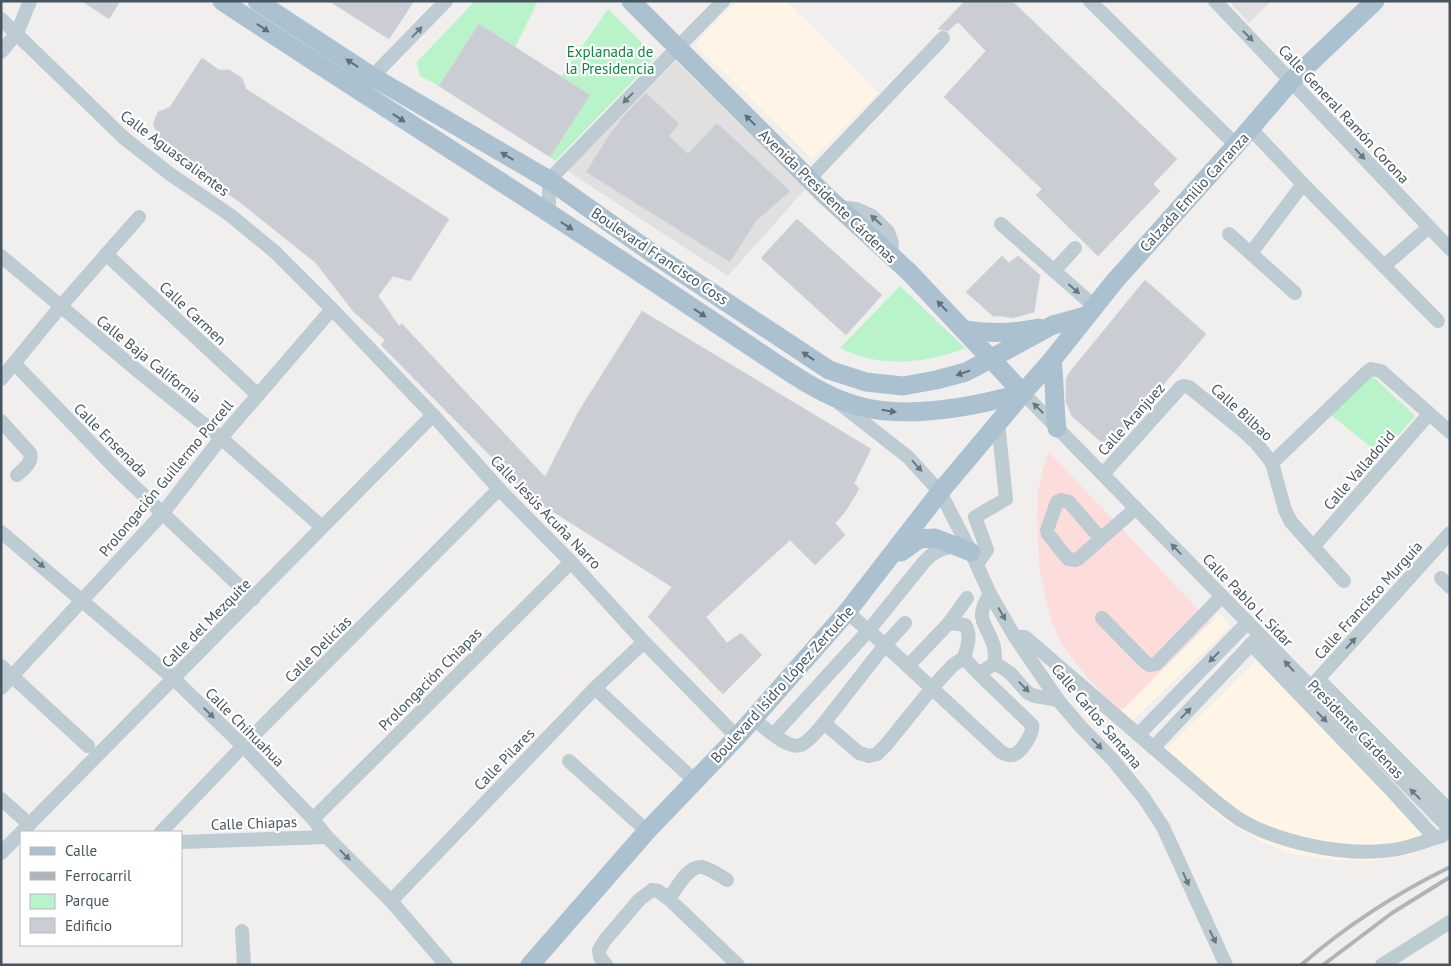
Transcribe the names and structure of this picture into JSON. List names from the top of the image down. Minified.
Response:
{"streets":{"main road":["Calzada Emilio Carranza","Avenida Presidente Cárdenas","Boulevard Francisco Coss","Boulevard Isidro López Zertuche"],"street":["Calle General Ramón Corona","Calle Aguascalientes","Calle Carmen","Calle Baja California","Calle Bilbao","Calle Aranjuez","Calle Ensenada","Calle Valladolid","Prolongación Guillermo Porcell","Calle Jesús Acuña Narro","Calle Pablo L. Sidar","Calle Francisco Murguía","Calle del Mezquite","Calle Delicias","Prolongación Chiapas","Calle Carlos Santana","Calle Chihuahua","Presidente Cárdenas","Calle Pilares","Calle Chiapas"]},"crossings":[["Calle General Ramón Corona","Calzada Emilio Carranza"],["Calle Aguascalientes","Prolongación Guillermo Porcell"],["Calle Aguascalientes","Calle Jesús Acuña Narro"],["Calzada Emilio Carranza","Avenida Presidente Cárdenas"],["Calzada Emilio Carranza","Boulevard Francisco Coss"],["Calzada Emilio Carranza","Calle Pablo L. Sidar"],["Calzada Emilio Carranza","Boulevard Isidro López Zertuche"],["Avenida Presidente Cárdenas","Boulevard Francisco Coss"],["Avenida Presidente Cárdenas","Calle Pablo L. Sidar"],["Avenida Presidente Cárdenas","Boulevard Isidro López Zertuche"],["Boulevard Francisco Coss","Calle Pablo L. Sidar"],["Boulevard Francisco Coss","Boulevard Isidro López Zertuche"],["Boulevard Francisco Coss","Calle Carlos Santana"],["Calle Carmen","Prolongación Guillermo Porcell"],["Calle Baja California","Prolongación Guillermo Porcell"],["Calle Baja California","Calle del Mezquite"],["Calle Bilbao","Calle Aranjuez"],["Calle Bilbao","Calle Valladolid"],["Calle Aranjuez","Calle Pablo L. Sidar"],["Calle Ensenada","Prolongación Guillermo Porcell"],["Calle Ensenada","Calle del Mezquite"],["Prolongación Guillermo Porcell","Calle Jesús Acuña Narro"],["Prolongación Guillermo Porcell","Calle Chihuahua"],["Calle Jesús Acuña Narro","Calle del Mezquite"],["Calle Jesús Acuña Narro","Calle Delicias"],["Calle Jesús Acuña Narro","Prolongación Chiapas"],["Calle Jesús Acuña Narro","Boulevard Isidro López Zertuche"],["Calle Jesús Acuña Narro","Calle Pilares"],["Calle Pablo L. Sidar","Calle Francisco Murguía"],["Calle Pablo L. Sidar","Boulevard Isidro López Zertuche"],["Calle Pablo L. Sidar","Presidente Cárdenas"],["Calle Francisco Murguía","Presidente Cárdenas"],["Calle del Mezquite","Calle Chihuahua"],["Calle Delicias","Calle Chihuahua"],["Prolongación Chiapas","Calle Chihuahua"],["Boulevard Isidro López Zertuche","Calle Carlos Santana"],["Calle Chihuahua","Calle Pilares"],["Calle Chihuahua","Calle Chiapas"]],"one_way":["Avenida Presidente Cárdenas","Calle Pablo L. Sidar","Calle Francisco Murguía","Calle Chihuahua"],"parks":["Explanada de la Presidencia"],"legend":["Calle","Ferrocarril","Parque","Edificio"]}
